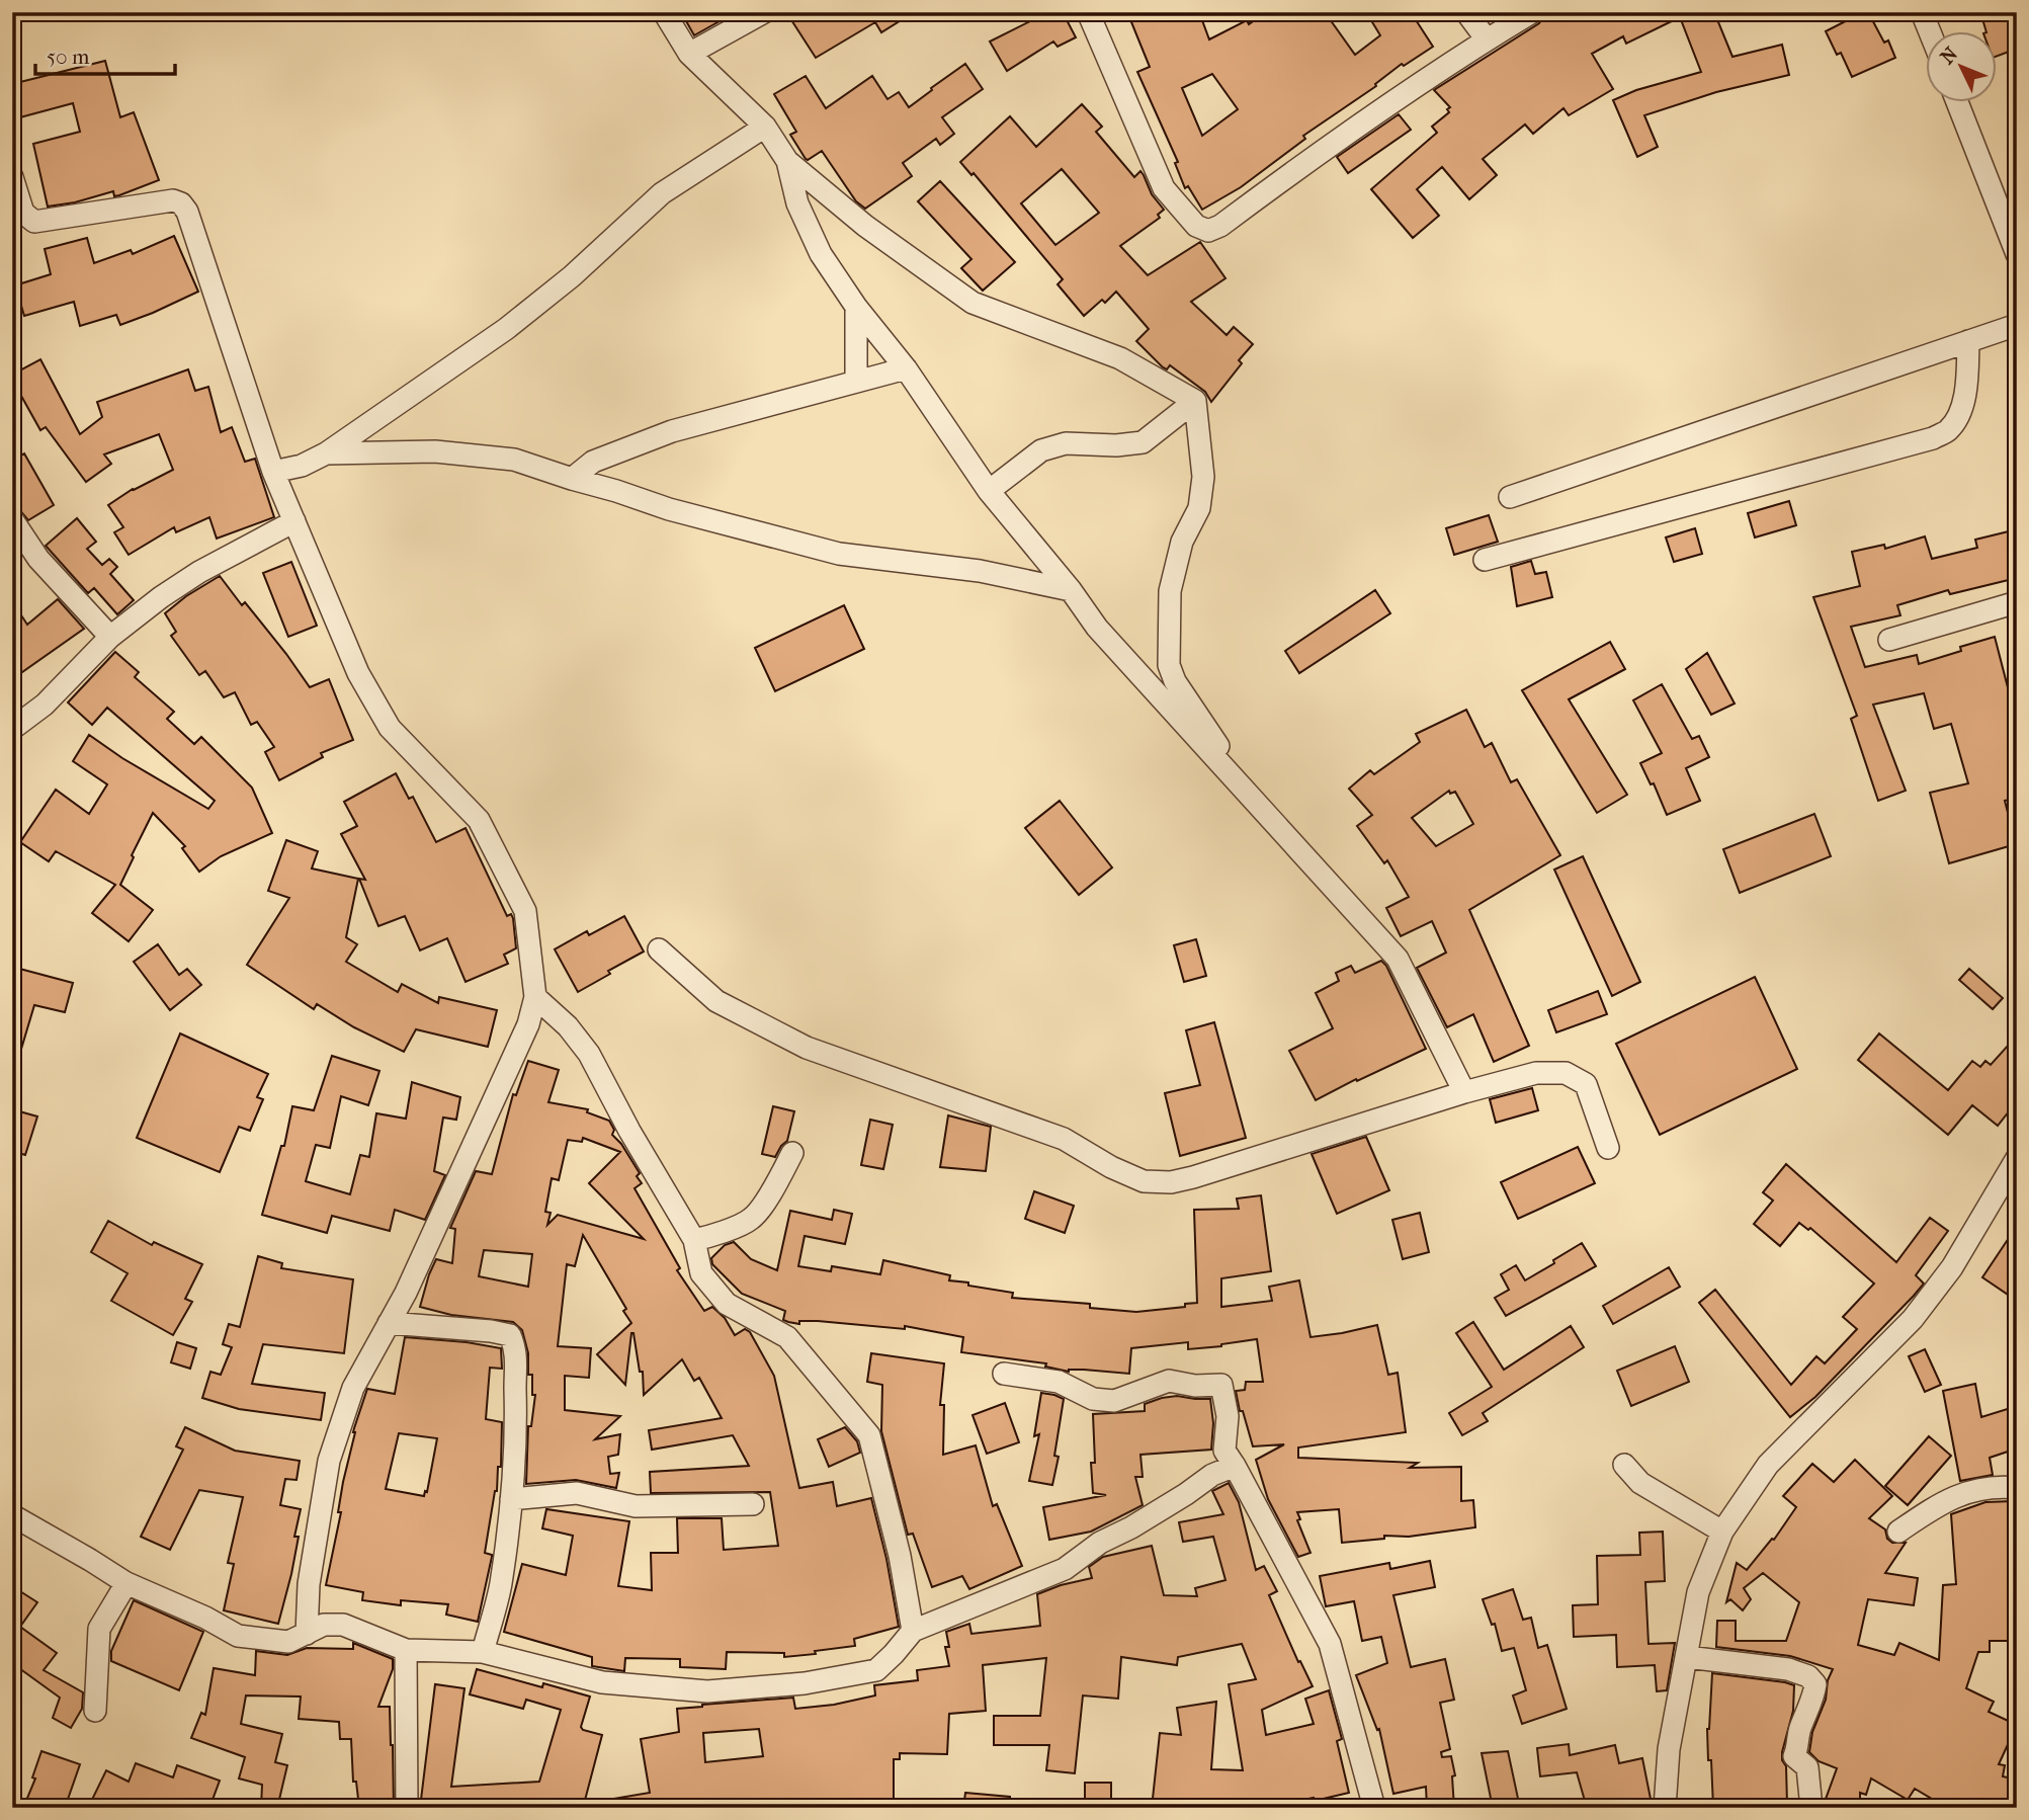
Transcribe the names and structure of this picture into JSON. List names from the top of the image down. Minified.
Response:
{"scale_bar":"50 m","north":"top left"}
